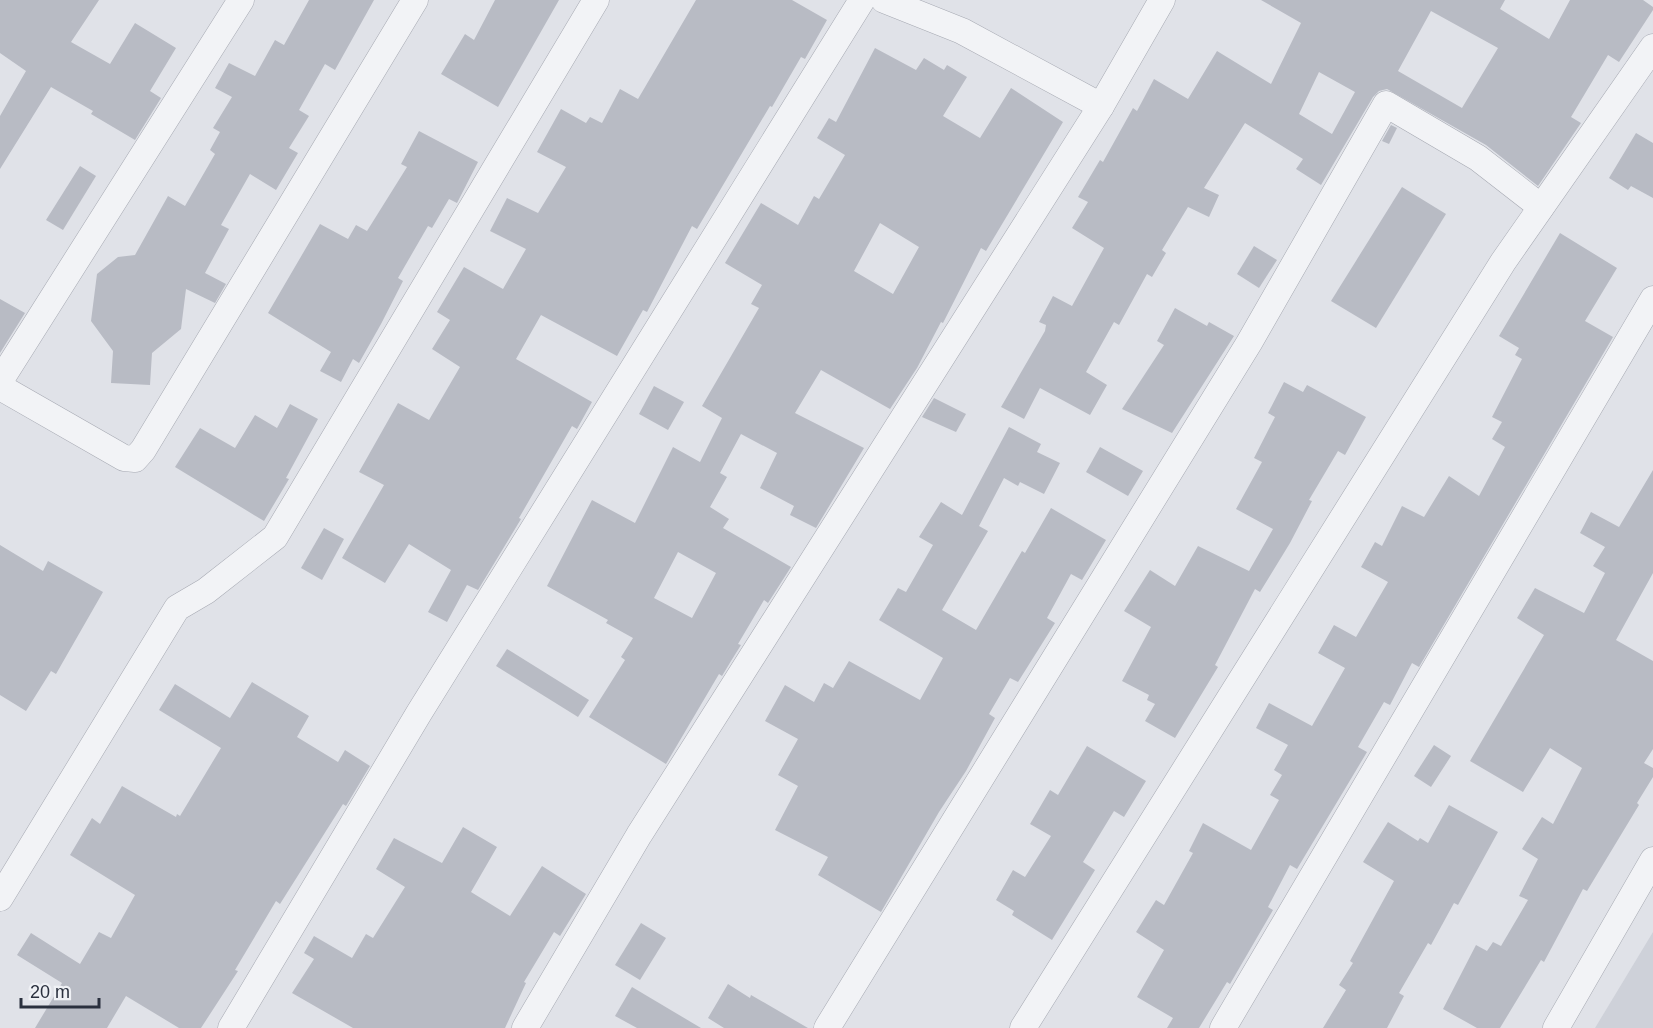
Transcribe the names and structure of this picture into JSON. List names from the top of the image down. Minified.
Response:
{"scale_bar":"20 m"}
